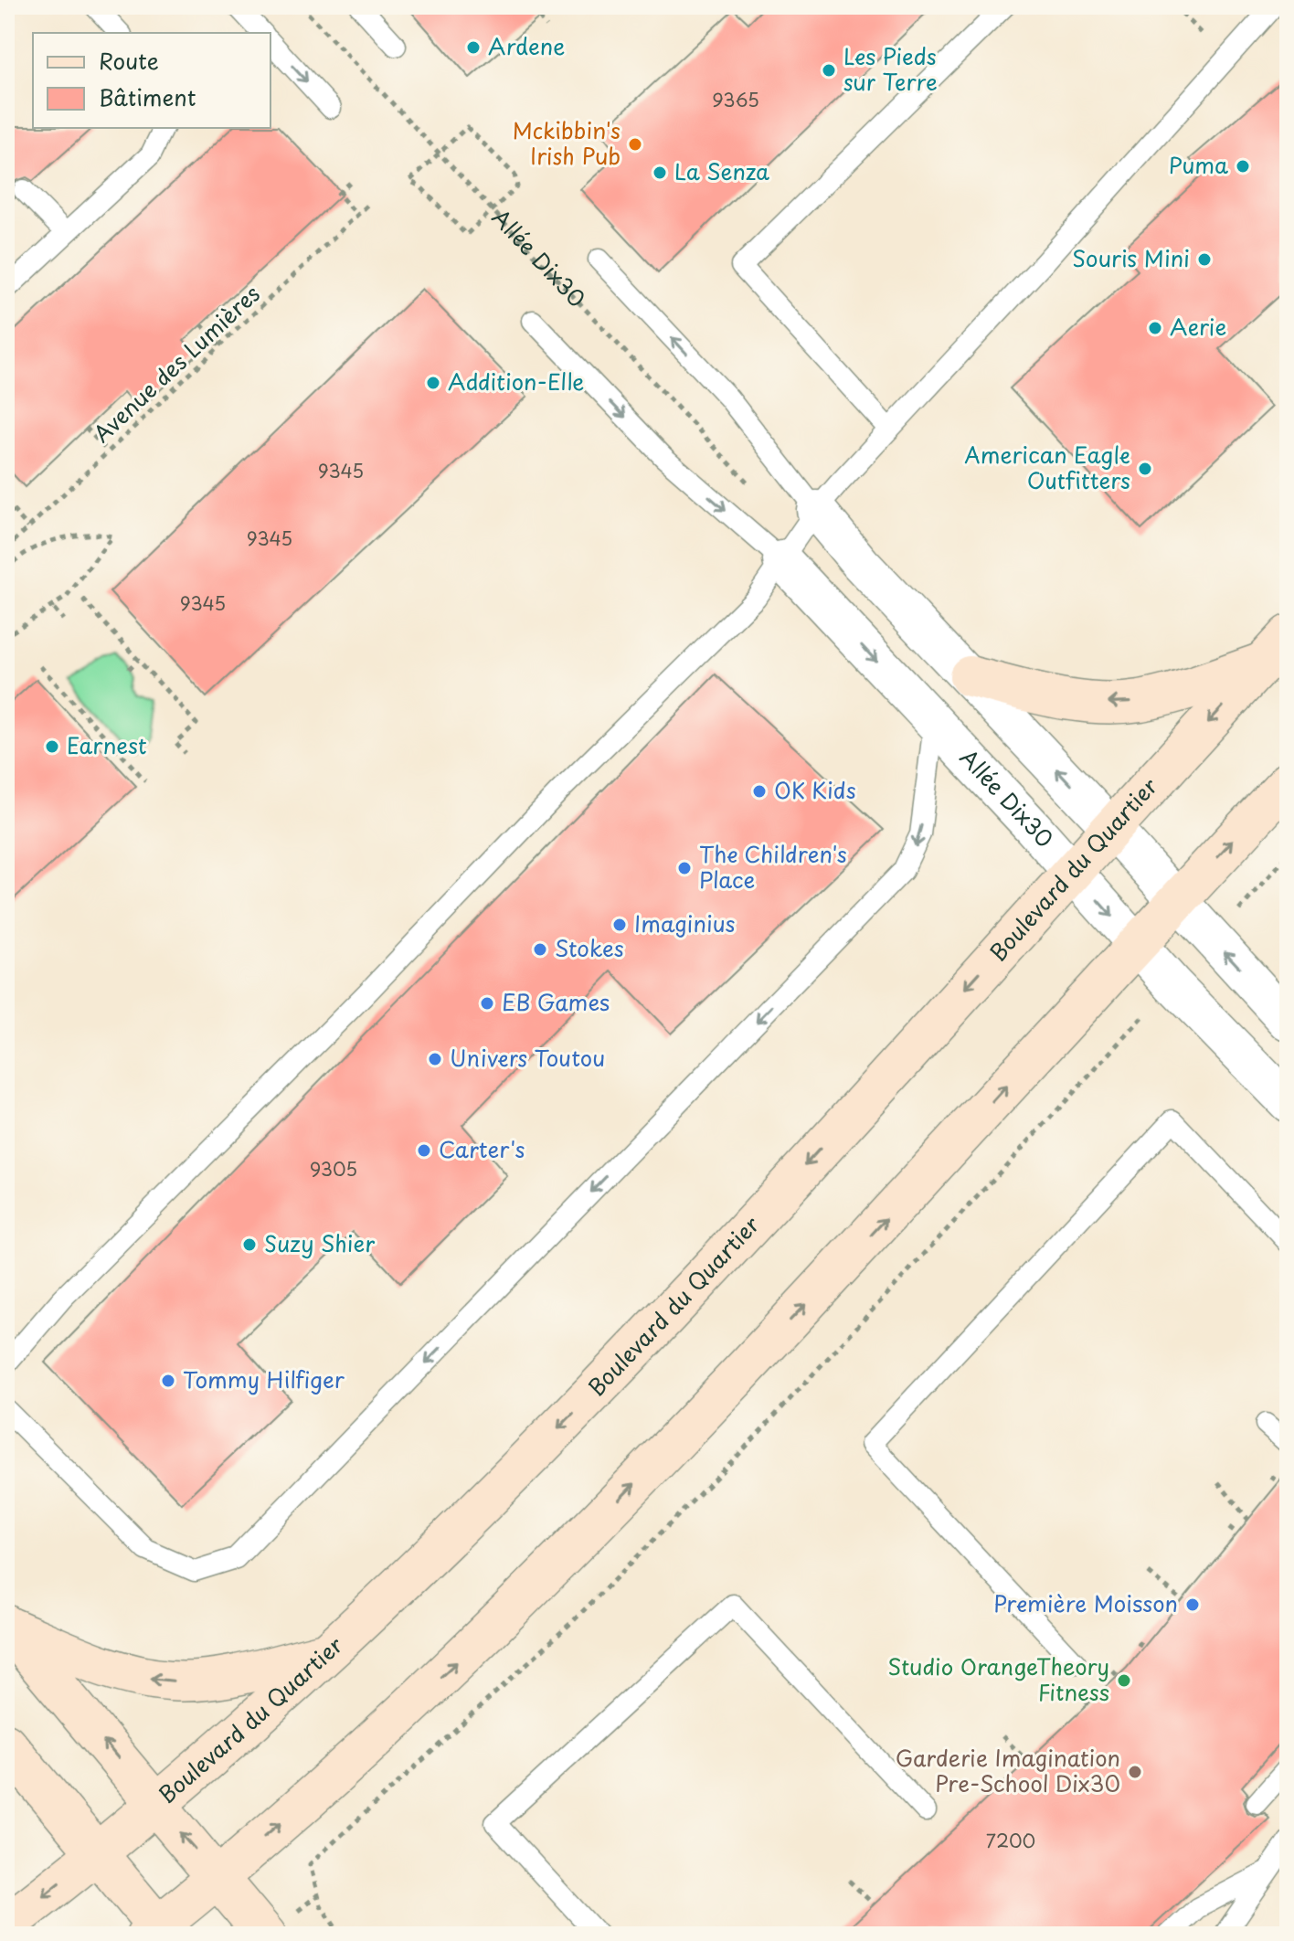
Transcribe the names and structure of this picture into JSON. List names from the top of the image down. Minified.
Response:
{"streets":{"main road":["Boulevard du Quartier"],"street":["Allée Dix30"],"path":["Avenue des Lumières"]},"crossings":[["Allée Dix30","Boulevard du Quartier"]],"places":["Ardene","Les Pieds sur Terre","Mckibbin's Irish Pub","Puma","La Senza","Souris Mini","Aerie","Addition-Elle","American Eagle Outfitters","Earnest","OK Kids","The Children's Place","Imaginius","Stokes","EB Games","Univers Toutou","Carter's","Suzy Shier","Tommy Hilfiger","Première Moisson","Studio OrangeTheory Fitness","Garderie Imagination Pre-School Dix30"],"house_numbers":["9365","9345","9345","9345","9305","7200"],"legend":["Route","Bâtiment"]}
